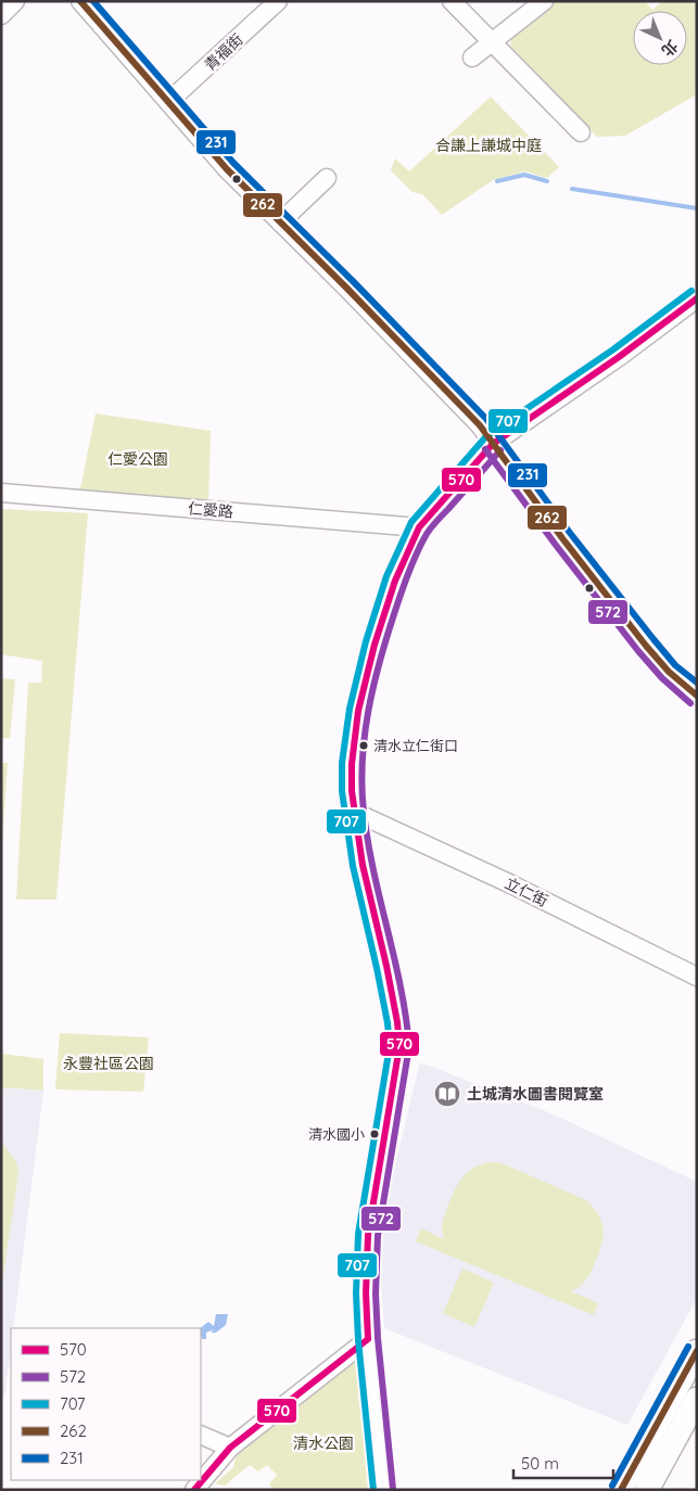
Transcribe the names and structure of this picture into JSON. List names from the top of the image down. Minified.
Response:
{"streets":{"street":["青福街","仁愛路","立仁街"]},"parks":["合謙上謙城中庭","仁愛公園","永豐社區公園","清水公園"],"places":{"other":["清水立仁街口","清水國小"],"library":["土城清水圖書閱覽室"]},"lines":["transit line 262","transit line 231","transit line 707","transit line 570","transit line 572"],"legend":["570","572","707","262","231"],"scale_bar":"50 m","north":"bottom right"}
